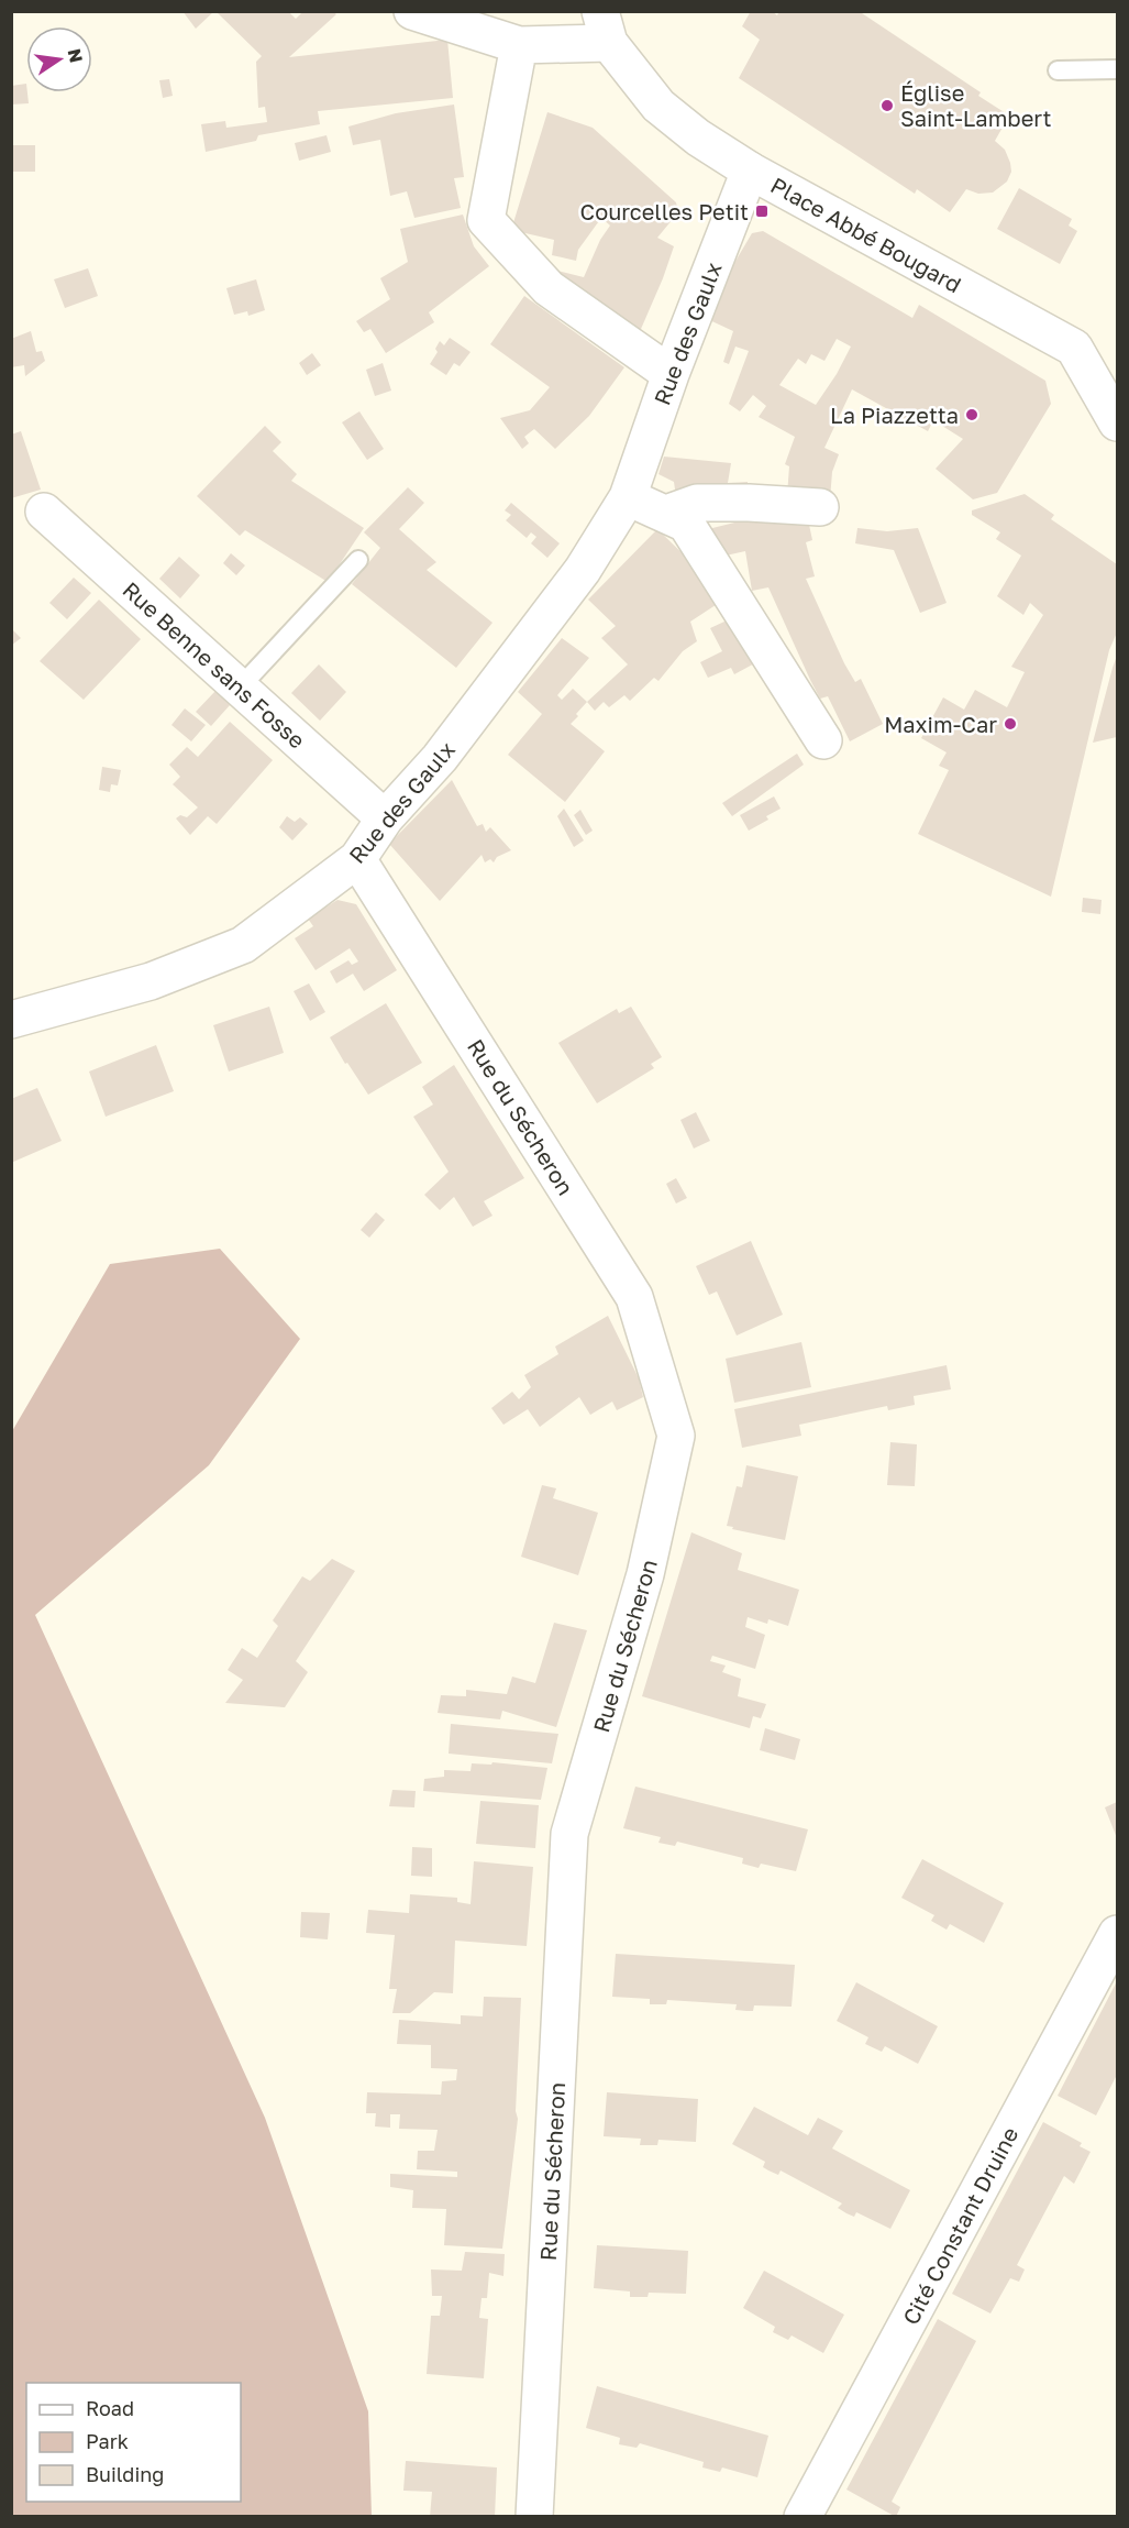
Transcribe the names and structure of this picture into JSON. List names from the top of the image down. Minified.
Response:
{"streets":{"street":["Place Abbé Bougard","Rue des Gaulx","Rue Benne sans Fosse","Rue du Sécheron","Cité Constant Druine"]},"crossings":[["Place Abbé Bougard","Rue des Gaulx"],["Rue des Gaulx","Rue Benne sans Fosse"],["Rue des Gaulx","Rue du Sécheron"]],"places":{"other":["Église Saint-Lambert","La Piazzetta","Maxim-Car"],"transit":["Courcelles Petit"]},"legend":["Road","Park","Building"],"north":"right"}
